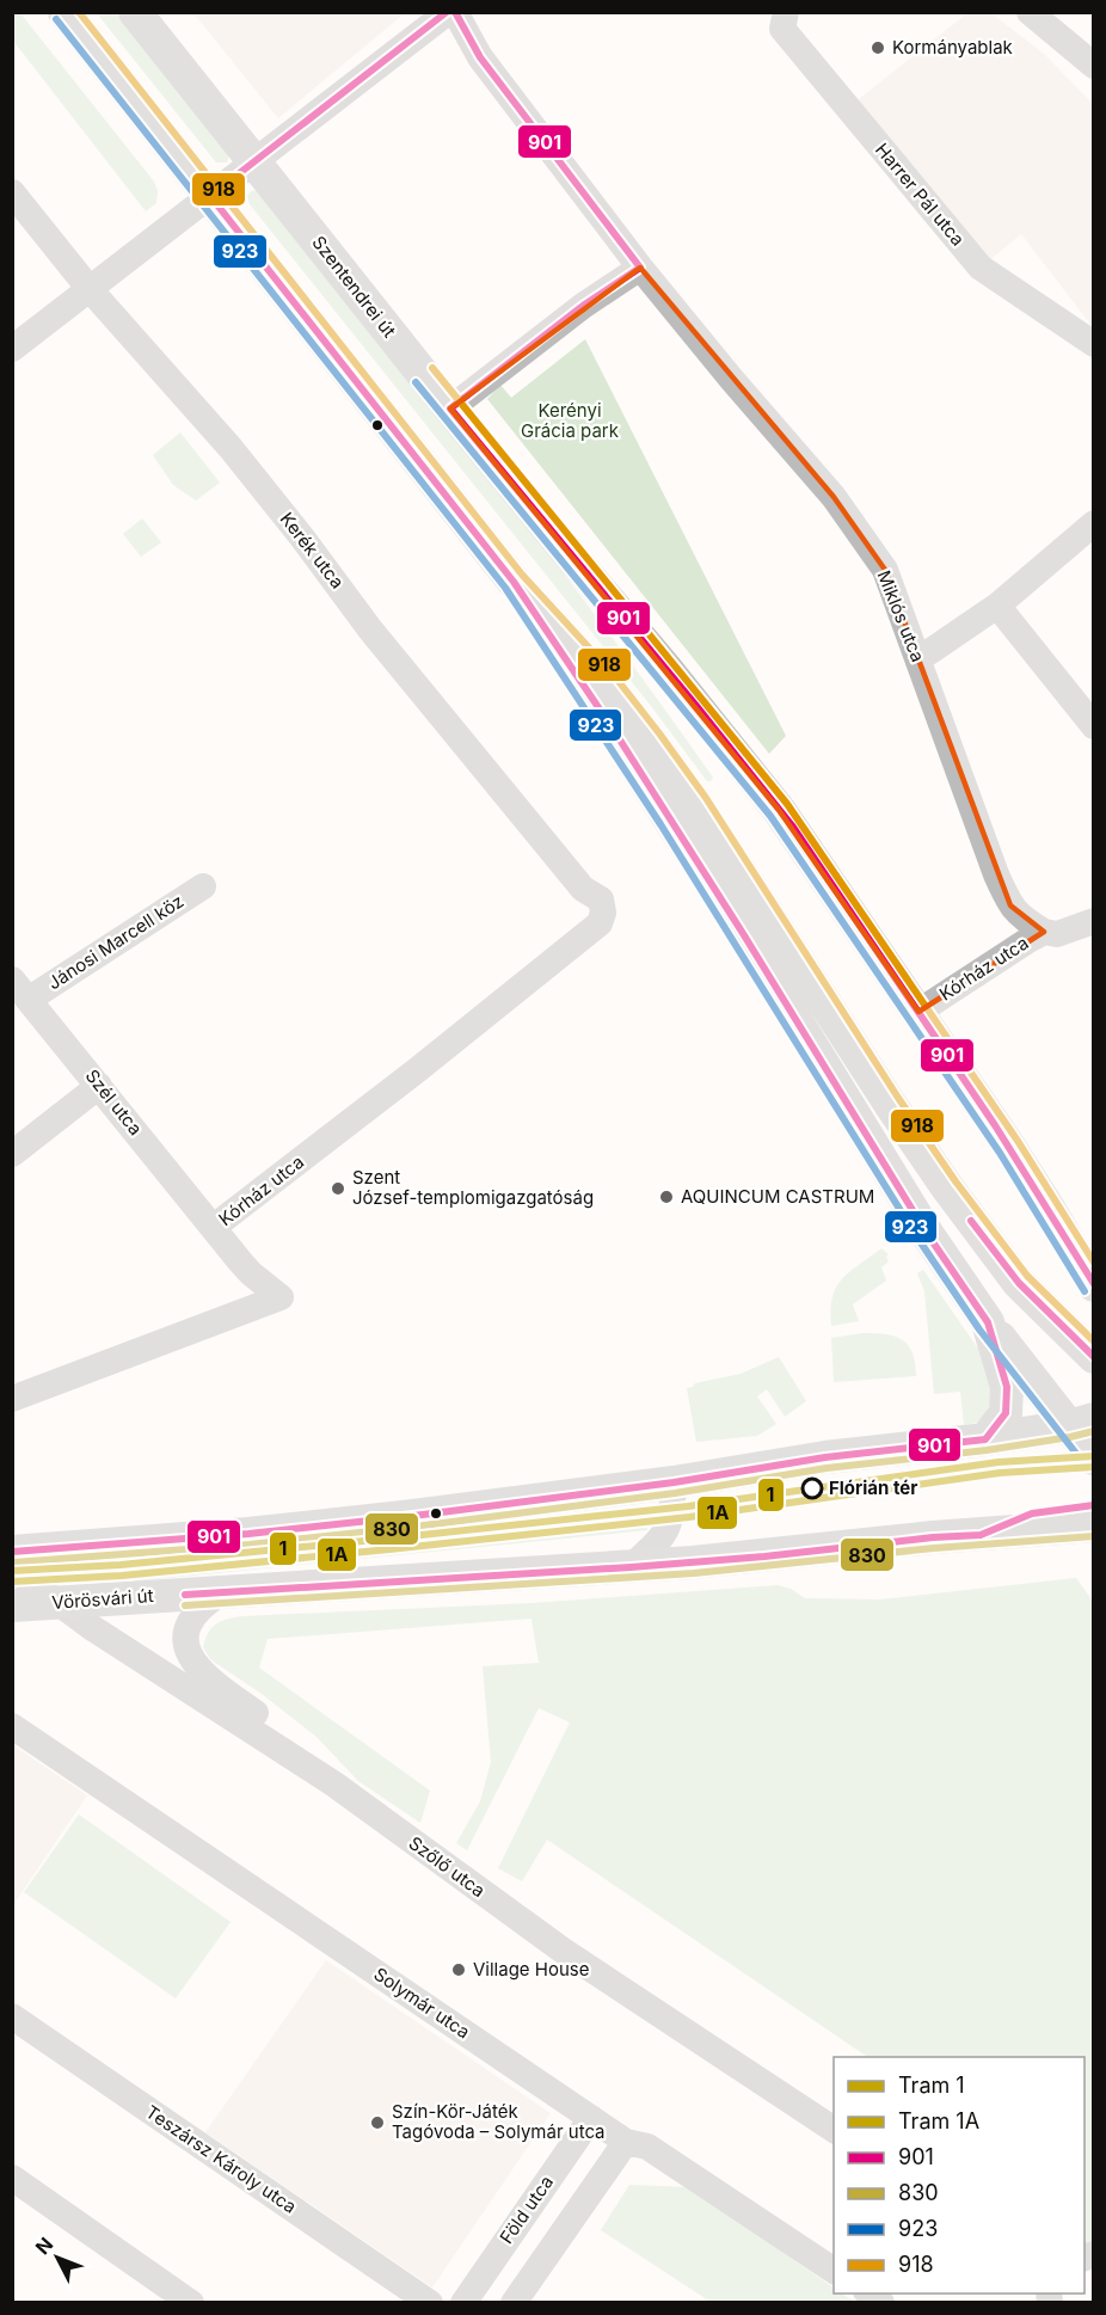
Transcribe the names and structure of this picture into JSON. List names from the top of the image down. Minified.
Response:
{"streets":{"main road":["Szentendrei út","Vörösvári út"],"street":["Harrer Pál utca","Kerék utca","Miklós utca","Jánosi Marcell köz","Kórház utca","Szél utca","Szőlő utca","Solymár utca","Teszársz Károly utca","Föld utca"]},"crossings":[["Szentendrei út","Kórház utca"],["Kerék utca","Kórház utca"],["Miklós utca","Kórház utca"],["Jánosi Marcell köz","Szél utca"],["Kórház utca","Szél utca"],["Vörösvári út","Szőlő utca"],["Solymár utca","Föld utca"]],"parks":["Kerényi Grácia park"],"places":["Kormányablak","Szent József-templomigazgatóság","AQUINCUM CASTRUM","Flórián tér","Village House","Szín-Kör-Játék Tagóvoda – Solymár utca"],"lines":["transit line 901","transit line 918","transit line 923","transit line 830","tram line 1","tram line 1A"],"legend":["Tram 1","Tram 1A","901","830","923","918"],"north":"top left"}
